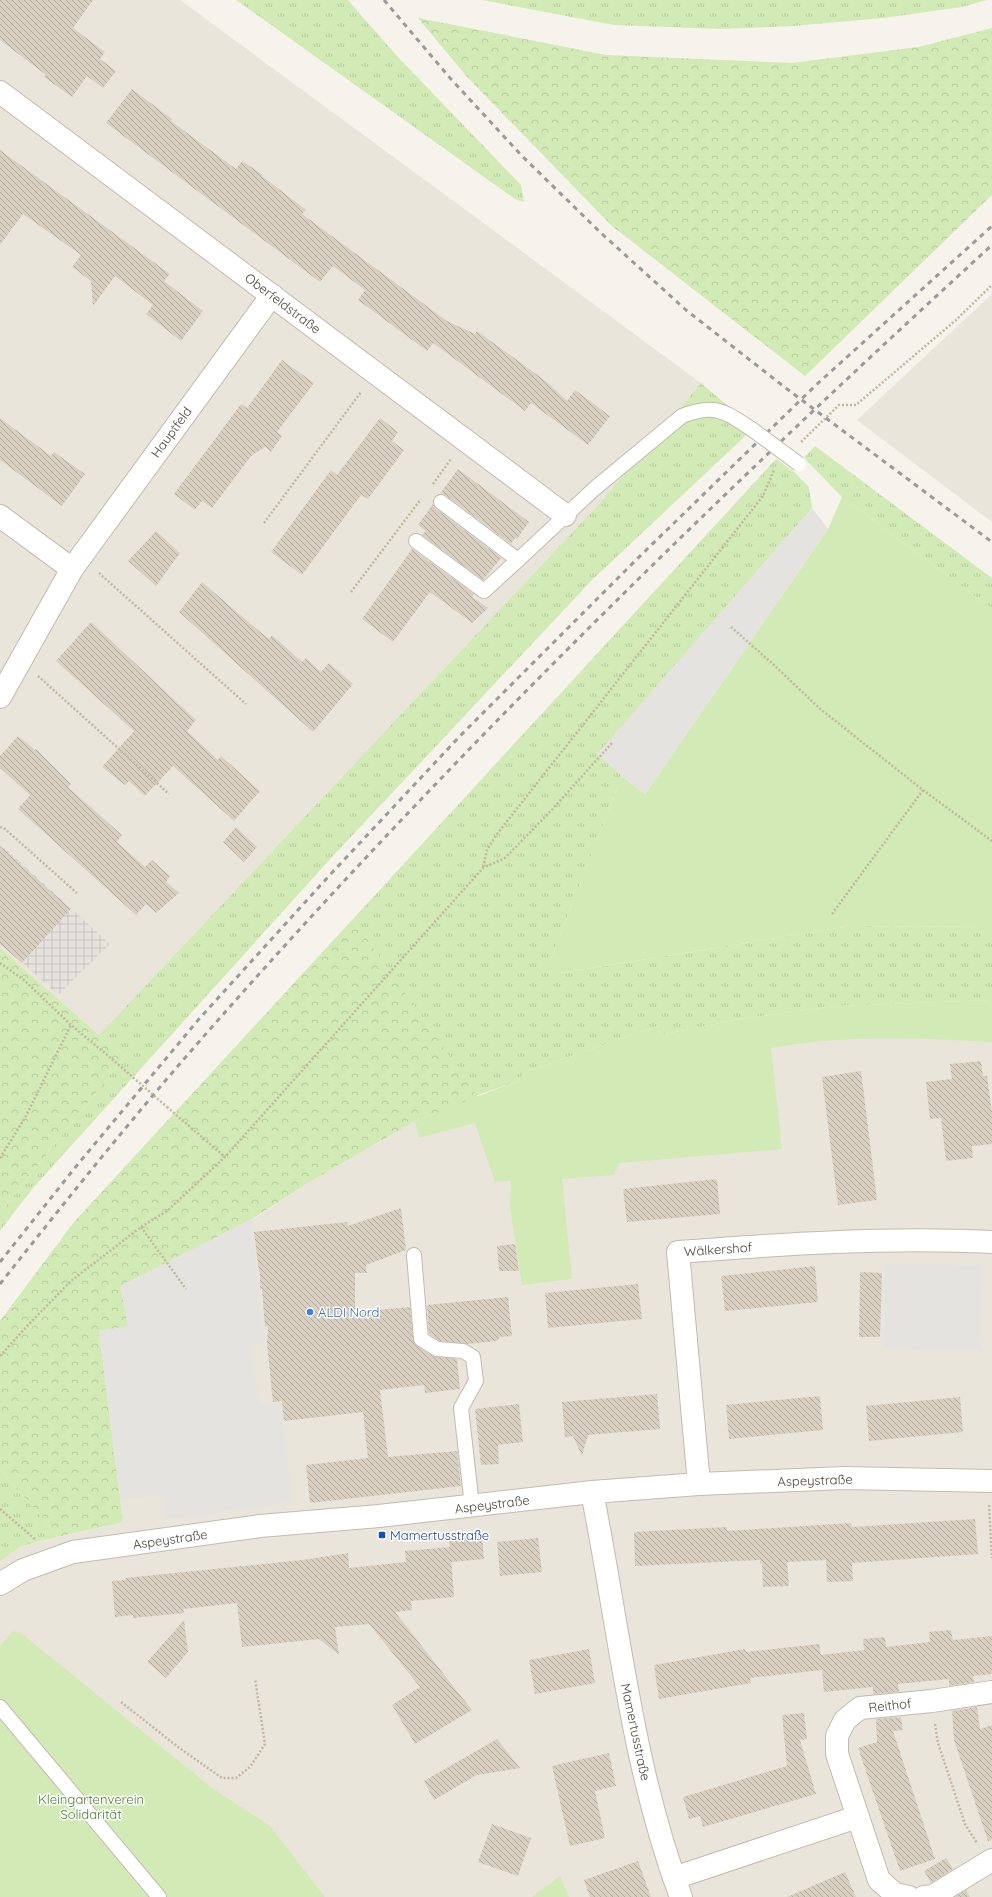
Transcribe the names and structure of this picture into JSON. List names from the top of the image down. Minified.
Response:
{"streets":{"street":["Oberfeldstraße","Hauptfeld","Wälkershof","Aspeystraße","Reithof","Mamertusstraße"]},"crossings":[["Oberfeldstraße","Hauptfeld"],["Wälkershof","Aspeystraße"],["Aspeystraße","Mamertusstraße"]],"parks":["Kleingartenverein Solidarität"],"places":{"other":["ALDI Nord"],"transit":["Mamertusstraße"]}}
